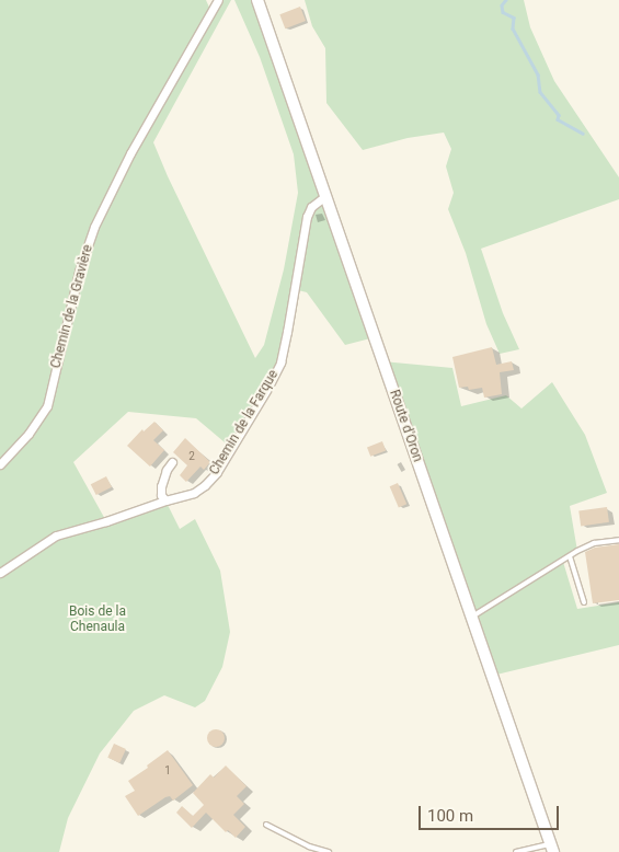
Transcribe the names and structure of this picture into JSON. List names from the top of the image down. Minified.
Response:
{"streets":{"main road":["Route d'Oron"],"street":["Chemin de la Gravière","Chemin de la Farque"]},"crossings":[["Chemin de la Farque","Route d'Oron"]],"parks":["Bois de la Chenaula"],"house_numbers":["2","1"],"scale_bar":"100 m"}
